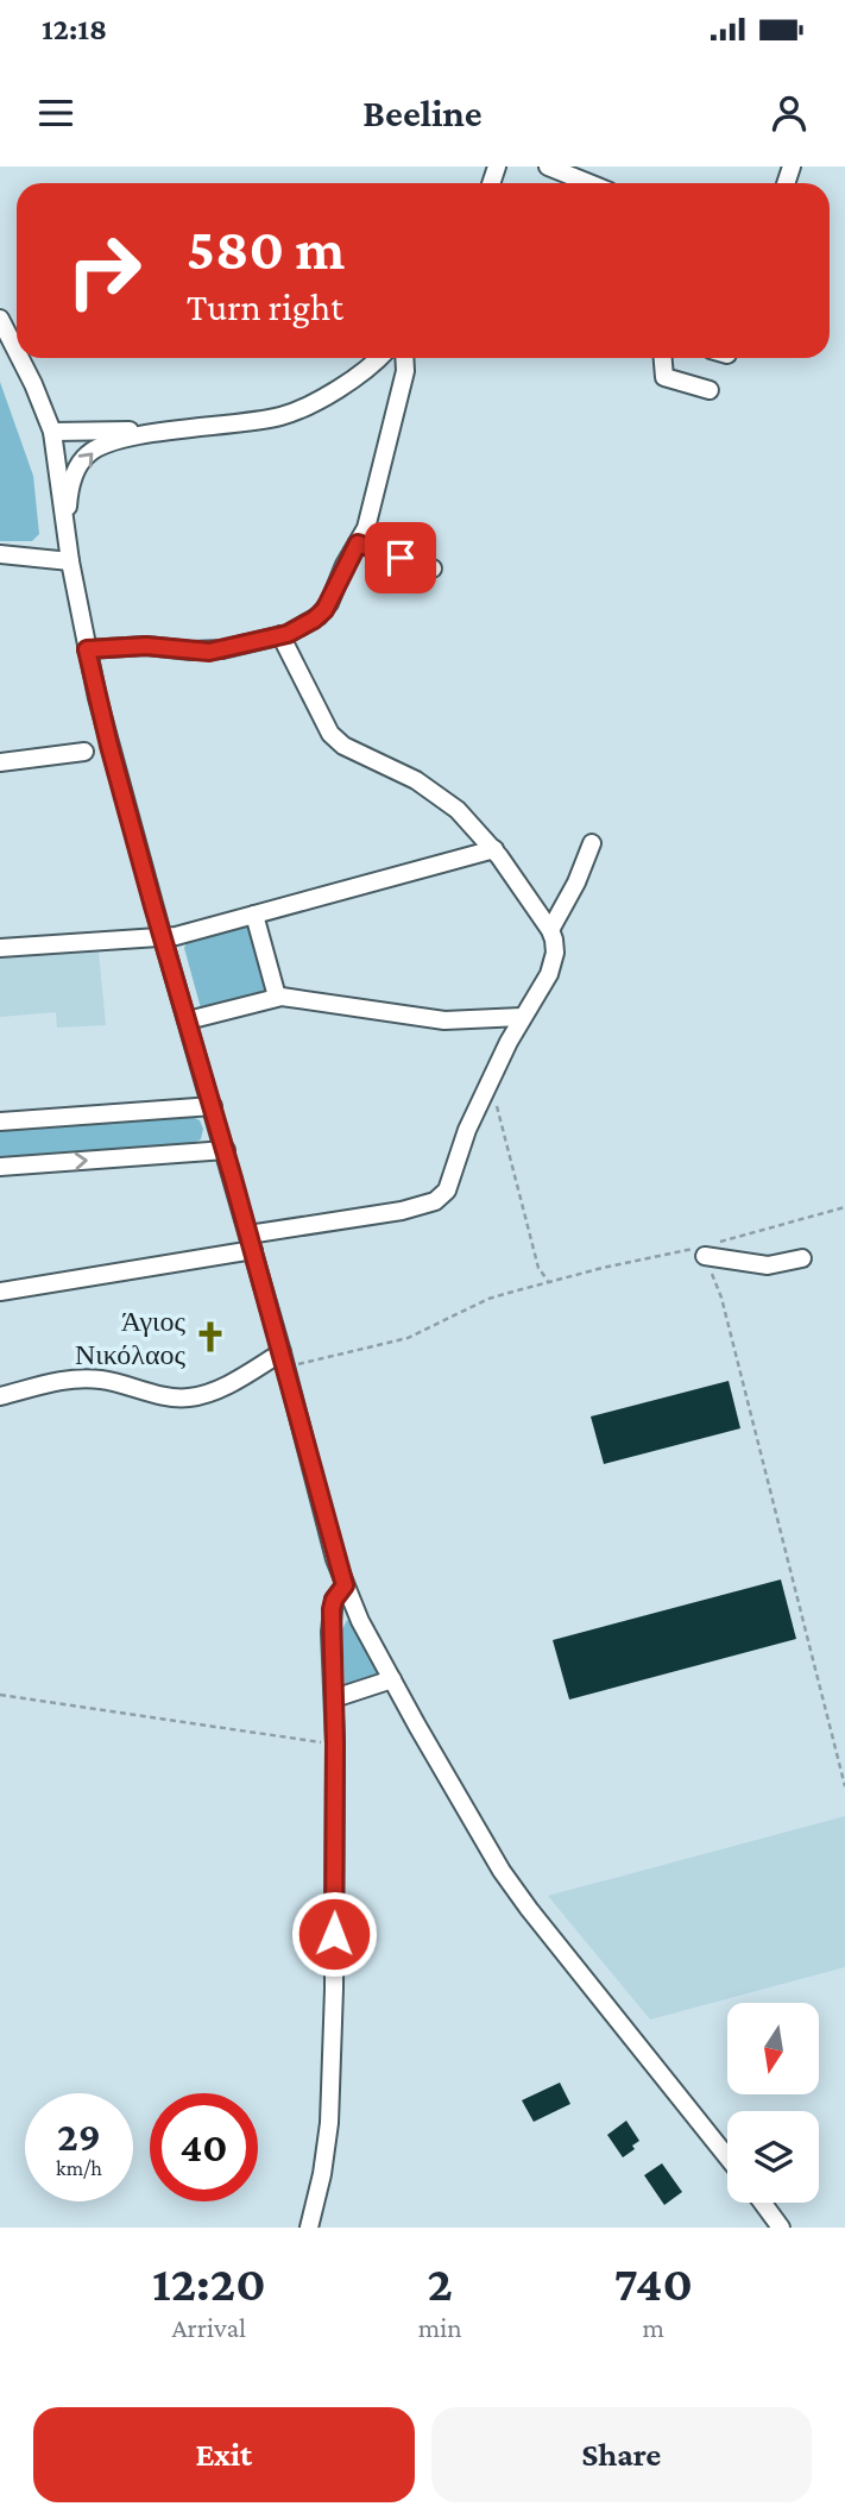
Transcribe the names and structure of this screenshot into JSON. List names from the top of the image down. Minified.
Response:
{"places":{"church":["Άγιος Νικόλαος"]},"north":"bottom","page":{"status":"12:18","header":"Beeline","turn":["580 m","Turn right"],"speed":"29 km/h","limit":"40","eta":["12:20","Arrival","2","min","740","m"],"buttons":["Exit","Share"]}}
